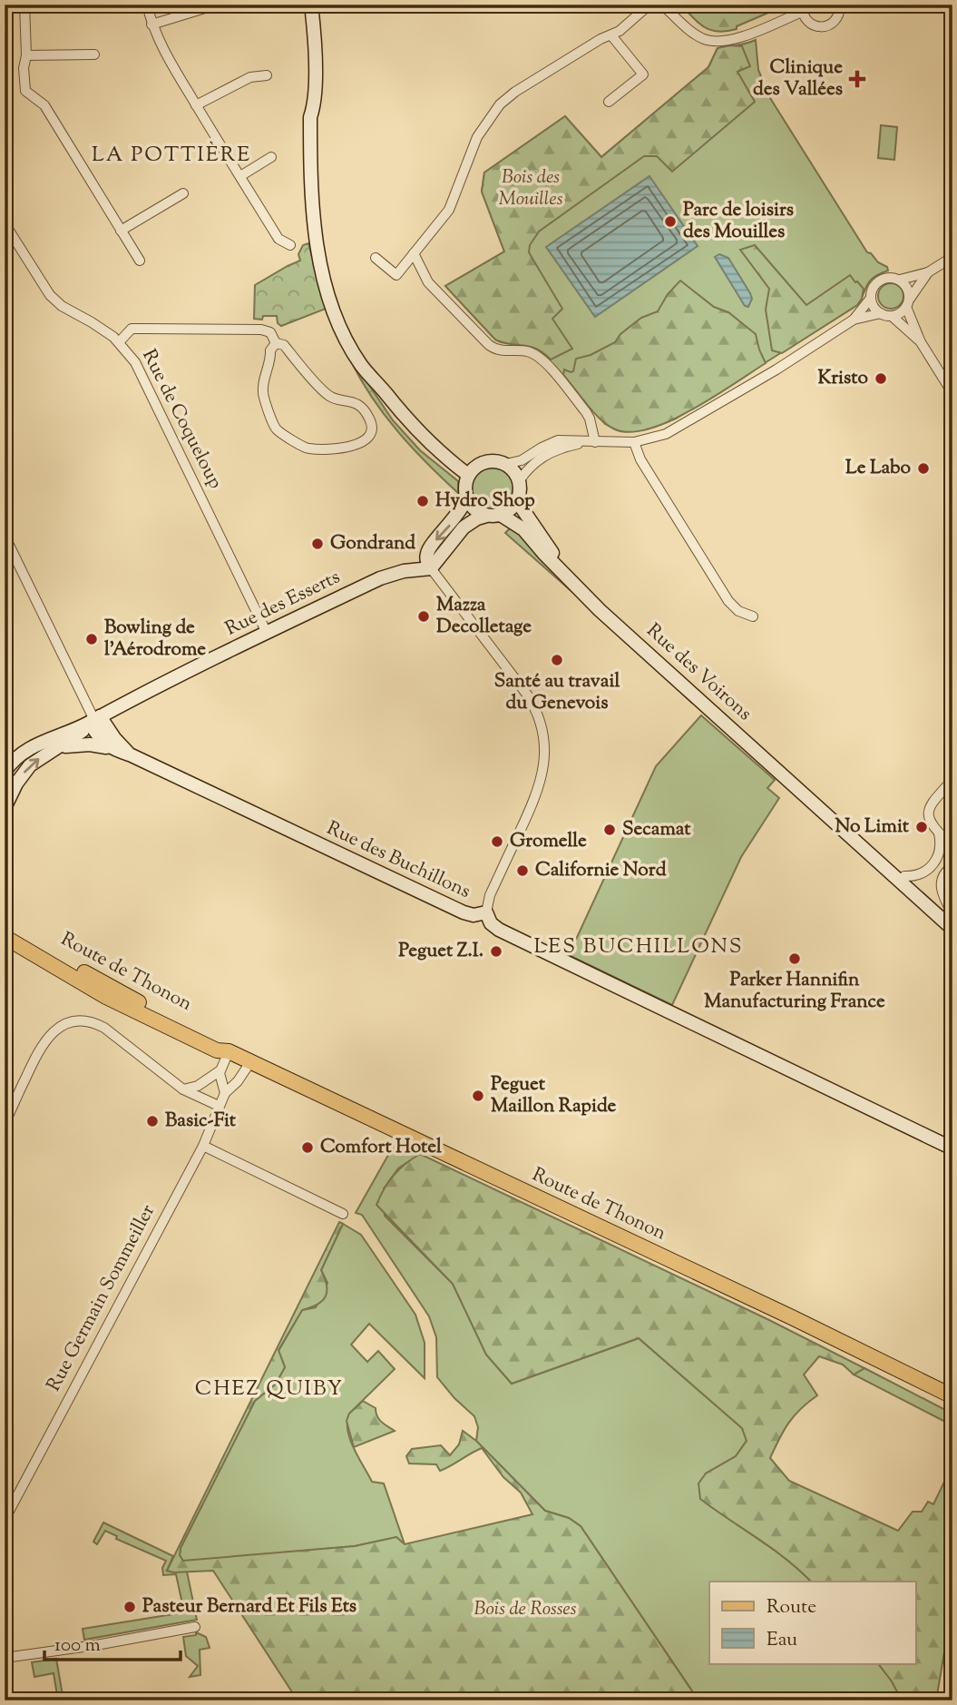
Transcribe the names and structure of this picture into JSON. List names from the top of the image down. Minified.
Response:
{"streets":{"main road":["Route de Thonon"],"street":["Rue de Coqueloup","Rue des Esserts","Rue des Voirons","Rue des Buchillons","Rue Germain Sommeiller"]},"crossings":[["Rue de Coqueloup","Rue des Esserts"],["Rue des Esserts","Rue des Buchillons"],["Route de Thonon","Rue Germain Sommeiller"]],"districts":["LA POTTIÈRE","LES BUCHILLONS","CHEZ QUIBY"],"parks":["Bois des Mouilles","Bois de Rosses"],"places":{"health":["Clinique des Vallées"],"other":["Parc de loisirs des Mouilles","Kristo","Le Labo","Hydro Shop","Gondrand","Mazza Decolletage","Bowling de l'Aérodrome","Santé au travail du Genevois","No Limit","Secamat","Gromelle","Californie Nord","Peguet Z.I.","Parker Hannifin Manufacturing France","Peguet Maillon Rapide","Basic-Fit","Comfort Hotel","Pasteur Bernard Et Fils Ets"]},"legend":["Route","Eau"],"scale_bar":"100 m"}
